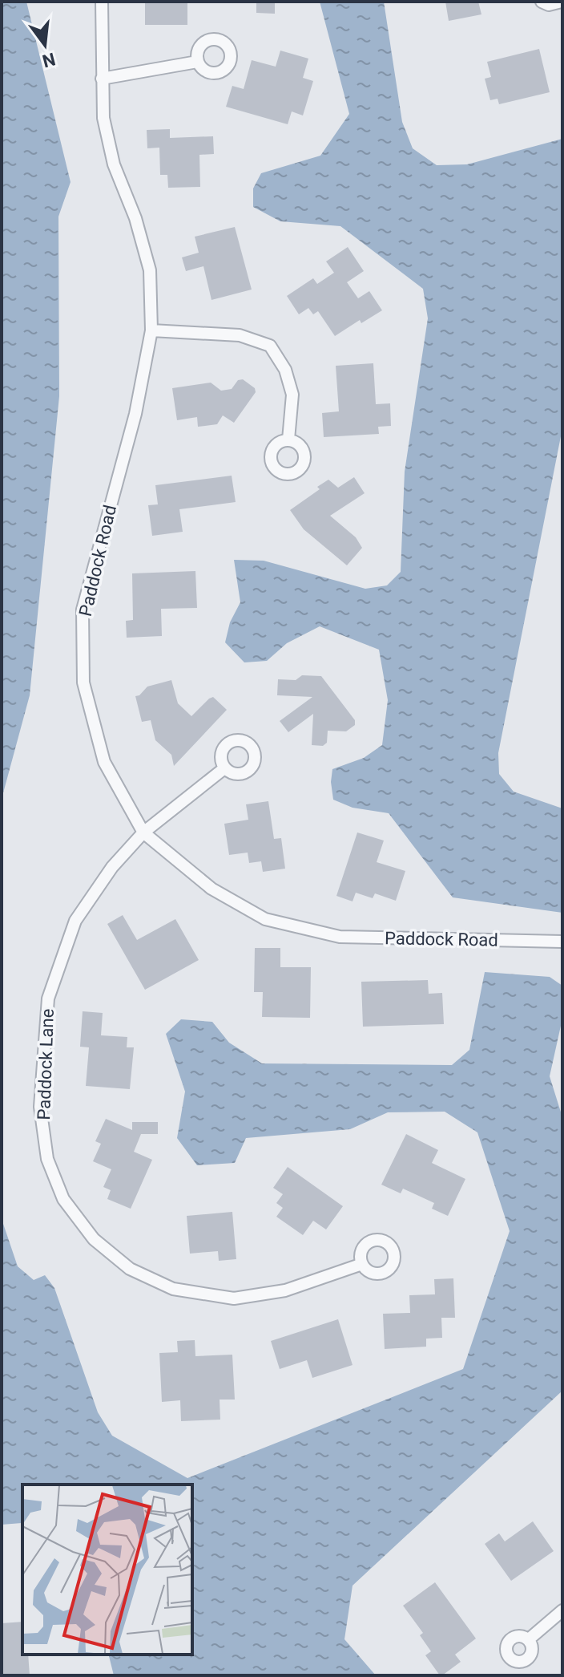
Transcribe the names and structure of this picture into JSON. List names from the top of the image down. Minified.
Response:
{"streets":{"street":["Paddock Road","Paddock Lane"]},"crossings":[["Paddock Road","Paddock Lane"]],"north":"bottom"}
